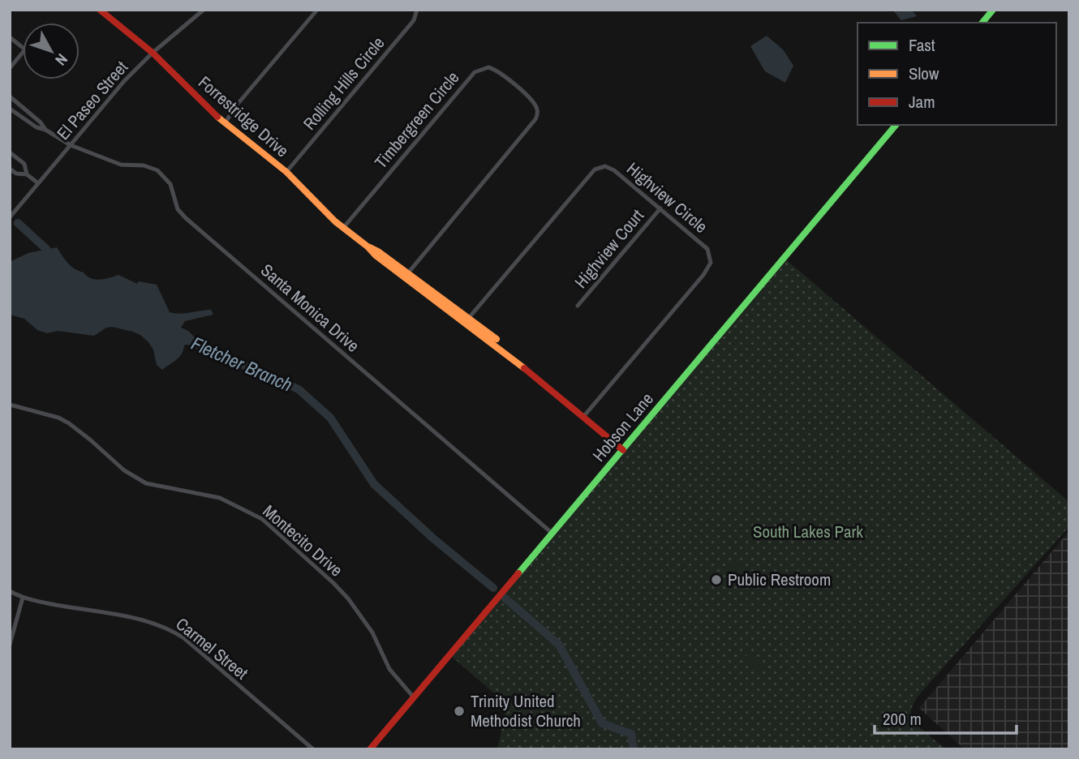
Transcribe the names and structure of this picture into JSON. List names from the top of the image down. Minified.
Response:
{"streets":{"street":["Rolling Hills Circle","El Paseo Street","Forrestridge Drive","Timbergreen Circle","Highview Circle","Highview Court","Santa Monica Drive","Hobson Lane","Montecito Drive","Carmel Street"]},"crossings":[["Rolling Hills Circle","Forrestridge Drive"],["El Paseo Street","Forrestridge Drive"],["El Paseo Street","Santa Monica Drive"],["Forrestridge Drive","Timbergreen Circle"],["Forrestridge Drive","Highview Circle"],["Forrestridge Drive","Hobson Lane"],["Highview Circle","Highview Court"],["Santa Monica Drive","Hobson Lane"],["Hobson Lane","Montecito Drive"]],"water":["Fletcher Branch"],"parks":["South Lakes Park"],"places":["Public Restroom","Trinity United Methodist Church"],"legend":["Fast","Slow","Jam"],"scale_bar":"200 m","north":"bottom right"}
